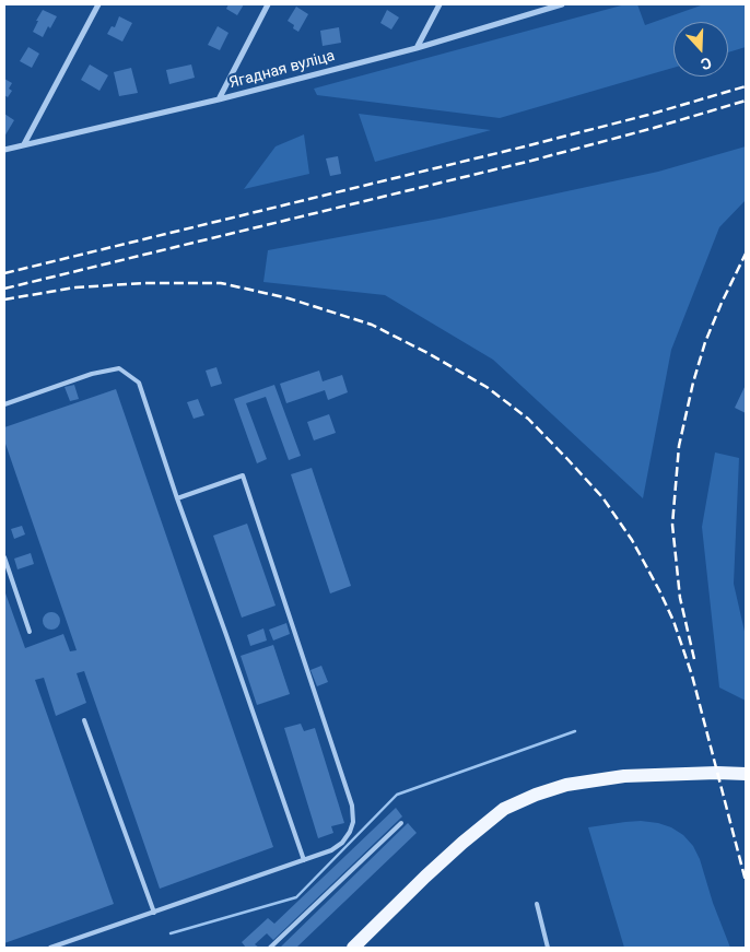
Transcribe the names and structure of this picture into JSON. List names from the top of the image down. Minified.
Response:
{"streets":{"street":["Ягадная вуліца"]},"north":"bottom"}
